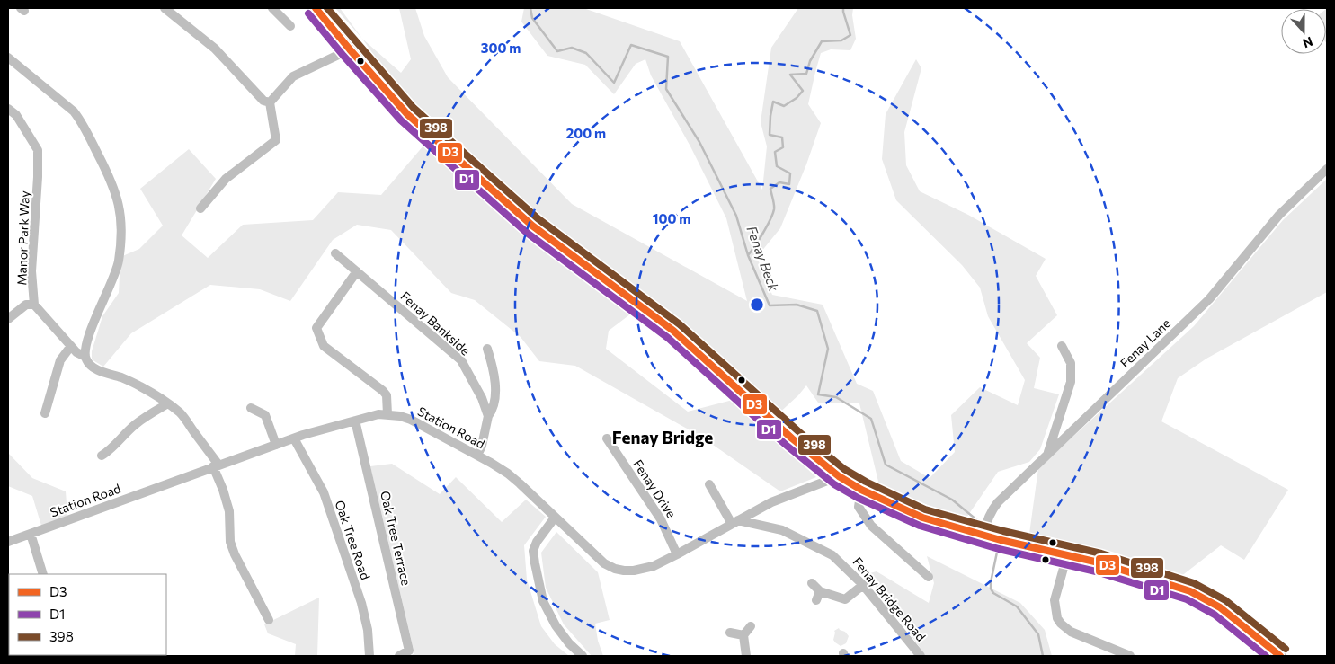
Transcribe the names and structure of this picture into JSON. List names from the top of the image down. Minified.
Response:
{"streets":{"street":["Manor Park Way","Fenay Bankside","Fenay Lane","Station Road","Fenay Drive","Oak Tree Terrace","Oak Tree Road","Fenay Bridge Road"]},"crossings":[["Fenay Bankside","Station Road"],["Station Road","Fenay Drive"],["Station Road","Oak Tree Terrace"],["Station Road","Oak Tree Road"],["Station Road","Fenay Bridge Road"]],"districts":["Fenay Bridge"],"water":["Fenay Beck"],"lines":["transit line D3","transit line 398","transit line D1"],"legend":["D3","D1","398"],"north":"bottom","rings":["300 m","200 m","100 m"]}
